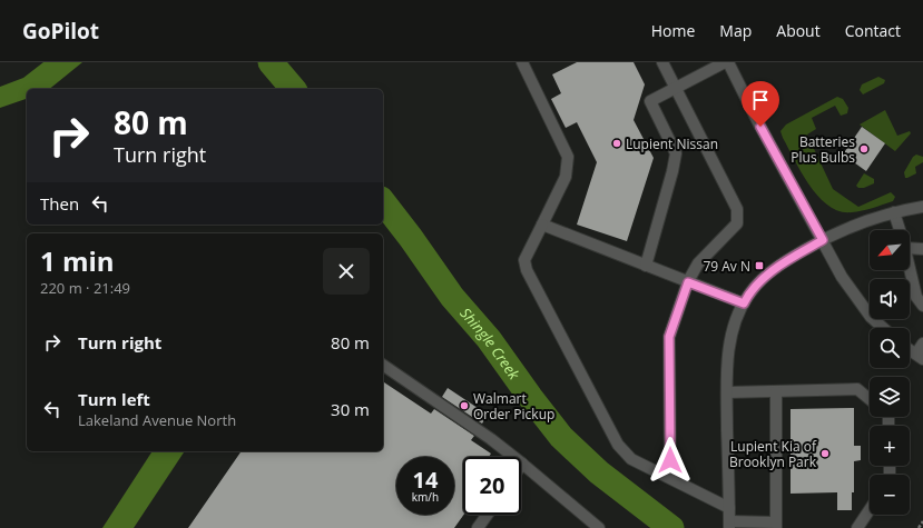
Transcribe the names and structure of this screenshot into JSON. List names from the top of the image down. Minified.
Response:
{"water":["Shingle Creek"],"places":{"other":["Lupient Nissan","Batteries Plus Bulbs","Walmart Order Pickup","Lupient Kia of Brooklyn Park"],"transit":["79 Av N"]},"north":"bottom left","page":{"header":"GoPilot","nav":["Home","Map","About","Contact"],"turn":["80 m","Turn right"],"then":"Then","map_buttons":["+","−"],"heading":["1 min","220 m · 21:49"],"list":[{"name":"Turn right","value":"80 m"},{"name":"Turn left","note":"Lakeland Avenue North","value":"30 m"}],"speed":"14 km/h","limit":"20"}}
